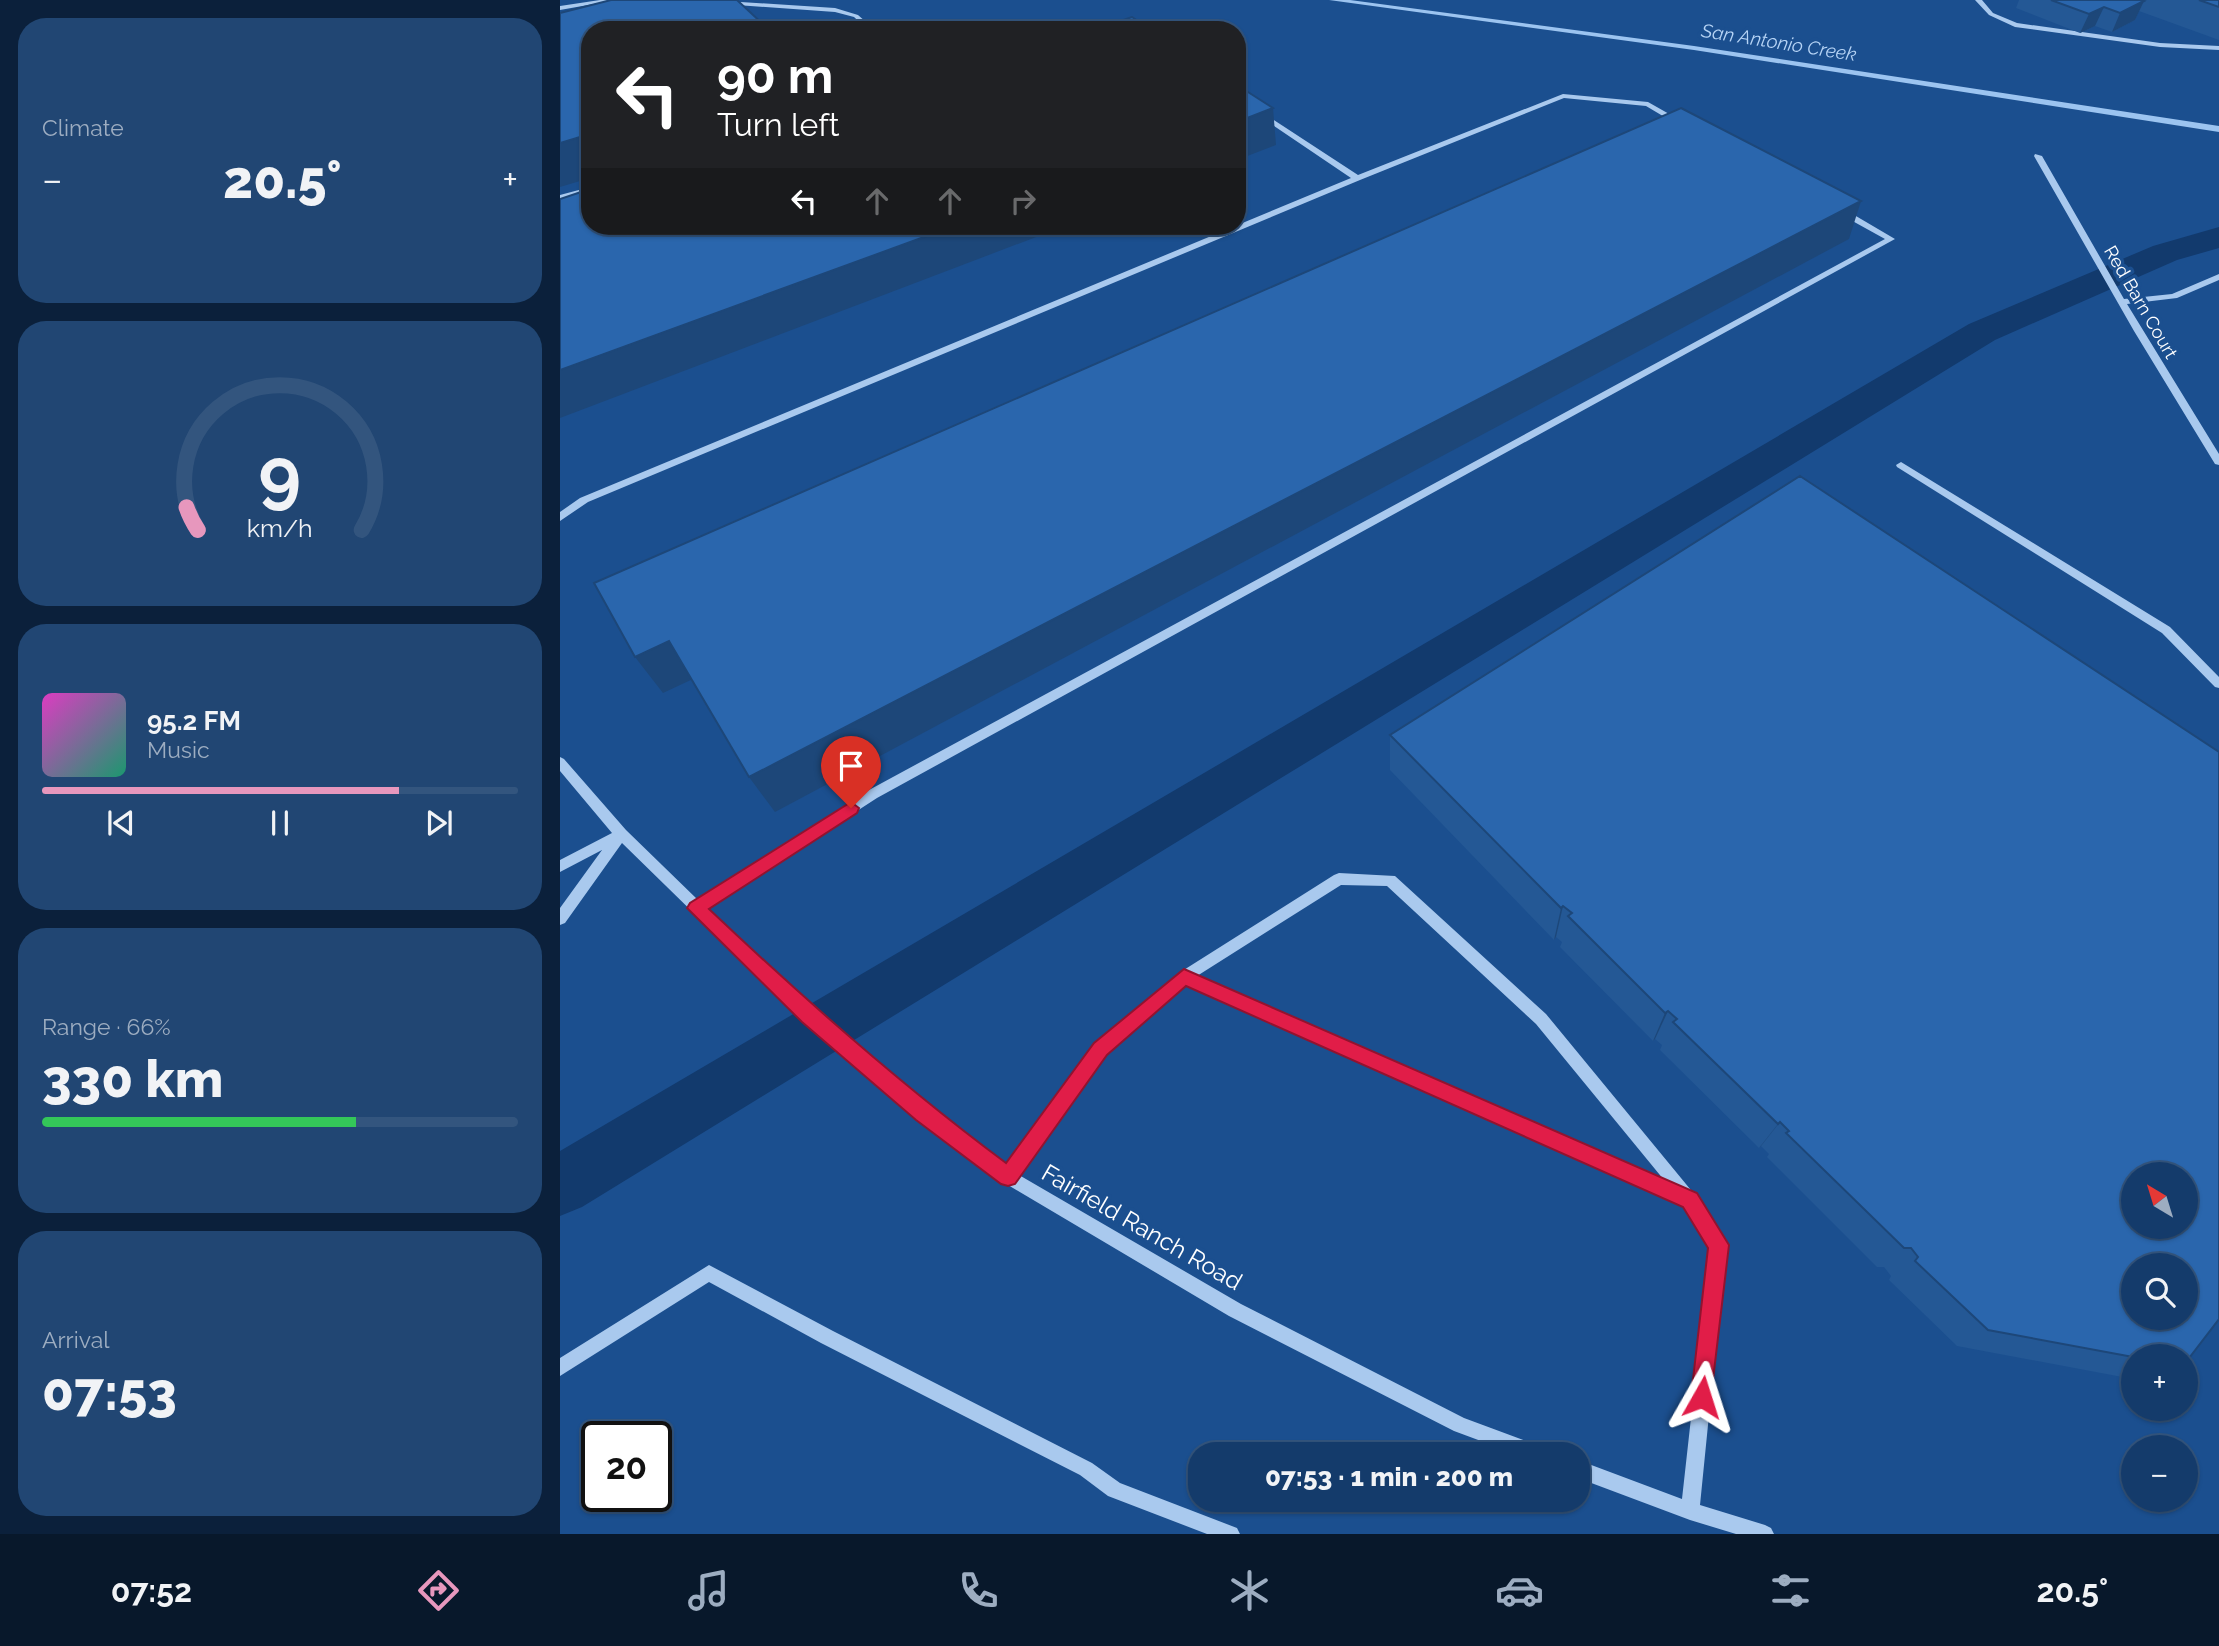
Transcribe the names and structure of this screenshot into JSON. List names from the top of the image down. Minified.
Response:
{"streets":{"street":["Red Barn Court","Fairfield Ranch Road"]},"water":["San Antonio Creek"],"north":"top left","page":{"tile":["Climate",["Range · 66%","330 km"],["Arrival","07:53"]],"turn":["90 m","Turn left"],"heat":["−","20.5°","+"],"song":["95.2 FM","Music"],"map_buttons":["+","−"],"limit":"20","trip":"07:53 · 1 min · 200 m","tabs":["07:52","20.5°"],"gauge":["9","km/h"]}}
